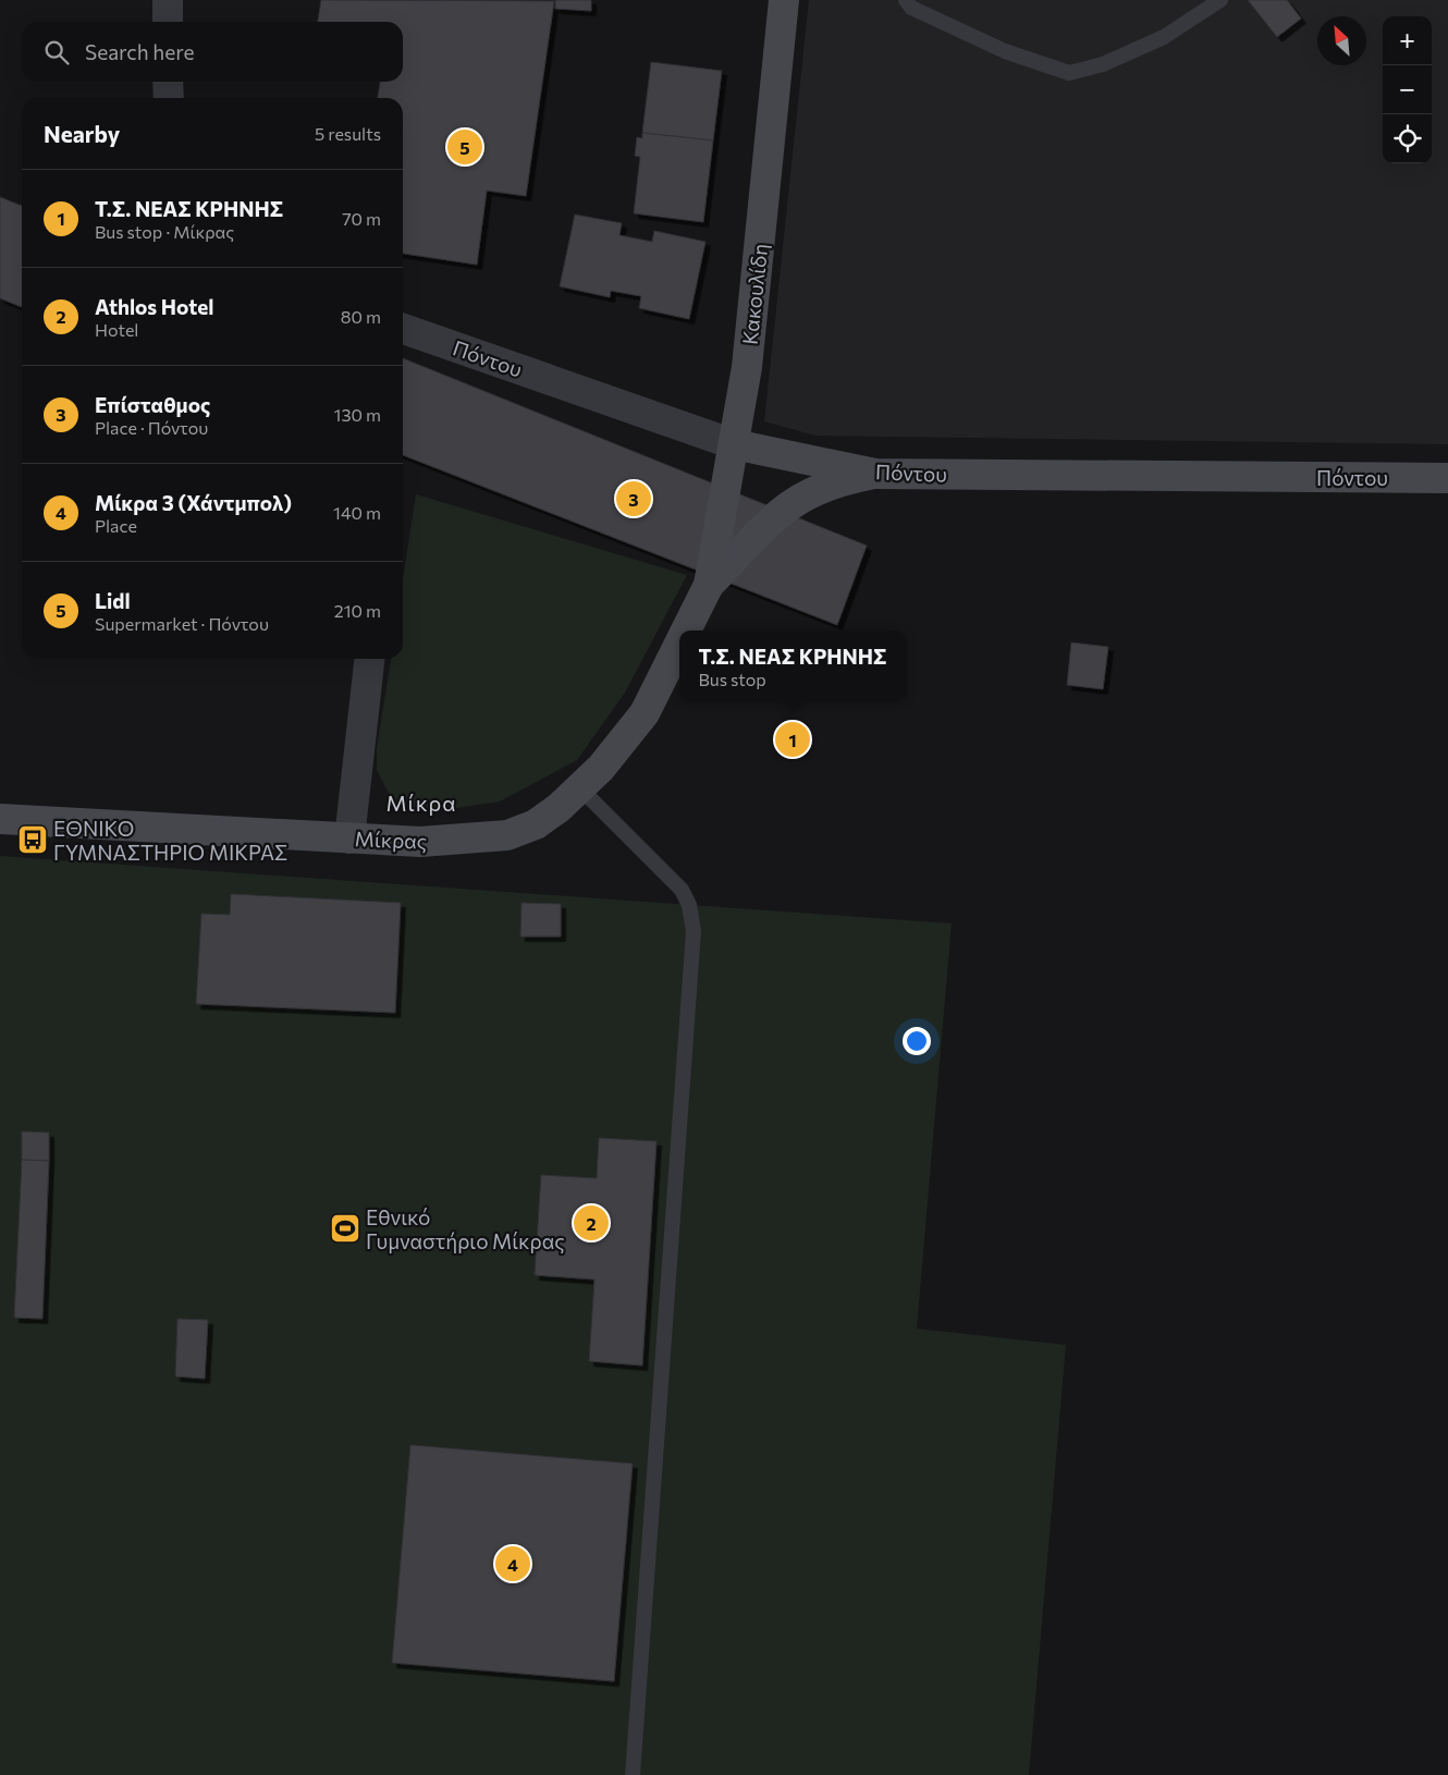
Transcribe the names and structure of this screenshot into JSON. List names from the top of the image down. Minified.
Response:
{"streets":{"main road":["Κακουλίδη","Πόντου","Μίκρας"]},"crossings":[["Κακουλίδη","Πόντου"],["Κακουλίδη","Μίκρας"]],"districts":["Μίκρα"],"places":{"bus stop":["ΕΘΝΙΚΟ ΓΥΜΝΑΣΤΗΡΙΟ ΜΙΚΡΑΣ"],"sports":["Εθνικό Γυμναστήριο Μίκρας"]},"north":"top left","page":{"map_buttons":["+","−"],"search":"Search here","heading":["Nearby","5 results"],"pins":["5","3","1","2","4"],"list":[{"mark":"1","name":"Τ.Σ. ΝΕΑΣ ΚΡΗΝΗΣ","note":"Bus stop · Μίκρας","value":"70 m"},{"mark":"2","name":"Athlos Hotel","note":"Hotel","value":"80 m"},{"mark":"3","name":"Επίσταθμος","note":"Place · Πόντου","value":"130 m"},{"mark":"4","name":"Μίκρα 3 (Χάντμπολ)","note":"Place","value":"140 m"},{"mark":"5","name":"Lidl","note":"Supermarket · Πόντου","value":"210 m"}],"popup":["Τ.Σ. ΝΕΑΣ ΚΡΗΝΗΣ","Bus stop"]}}
